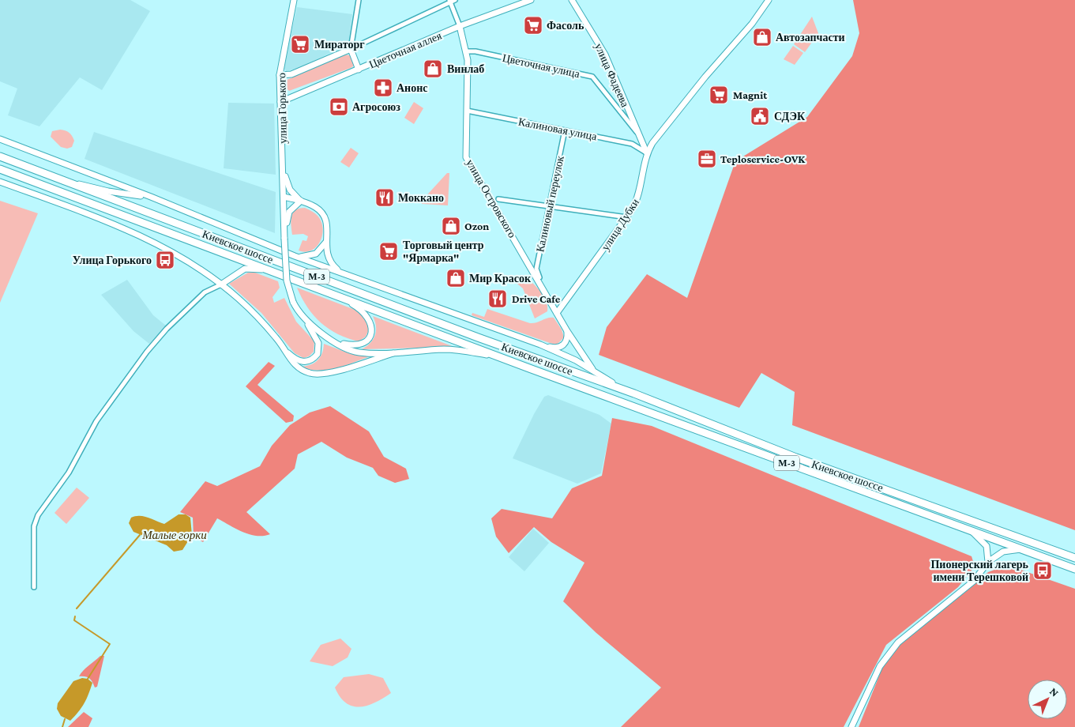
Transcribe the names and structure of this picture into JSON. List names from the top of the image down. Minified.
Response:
{"streets":{"highway":["Киевское шоссе","М-3"],"main road":["Цветочная аллея","улица Фадеева","улица Горького","улица Островского","улица Дубки"],"street":["Цветочная улица","Калиновая улица","Калиновый переулок"]},"crossings":[["Цветочная аллея","улица Горького"],["Цветочная аллея","улица Островского"],["Цветочная улица","улица Фадеева"],["Цветочная улица","улица Островского"],["улица Фадеева","Калиновая улица"],["улица Фадеева","улица Дубки"],["Калиновая улица","улица Островского"],["Калиновая улица","Калиновый переулок"],["Калиновая улица","улица Дубки"],["улица Островского","улица Дубки"]],"water":["Малые горки"],"places":{"supermarket":["Фасоль","Мираторг","Magnit","Торговый центр \"Ярмарка\""],"shop":["Автозапчасти","Винлаб","Ozon","Мир Красок"],"pharmacy":["Анонс"],"bank":["Агросоюз"],"public building":["СДЭК"],"office":["Teploservice-OVK"],"restaurant":["Моккано","Drive Cafe"],"bus stop":["Улица Горького","Пионерский лагерь имени Терешковой"]},"north":"top right"}
